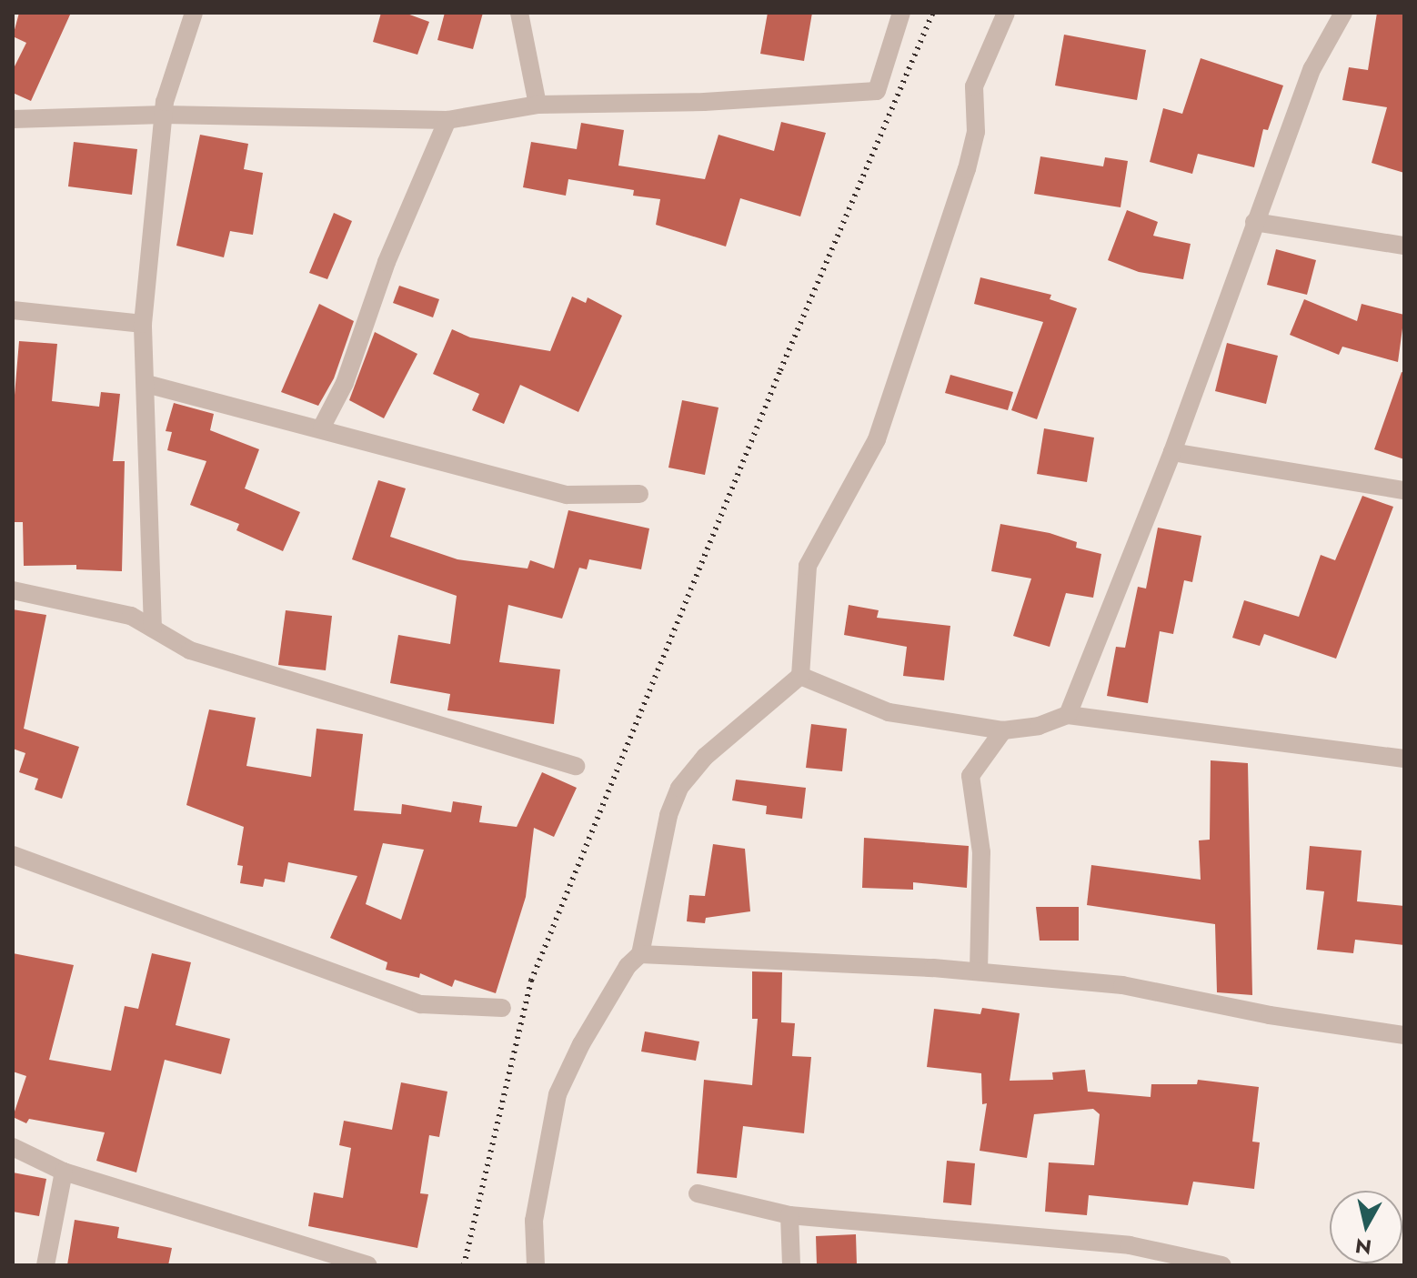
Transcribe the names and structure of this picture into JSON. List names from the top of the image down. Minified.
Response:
{"north":"bottom"}
